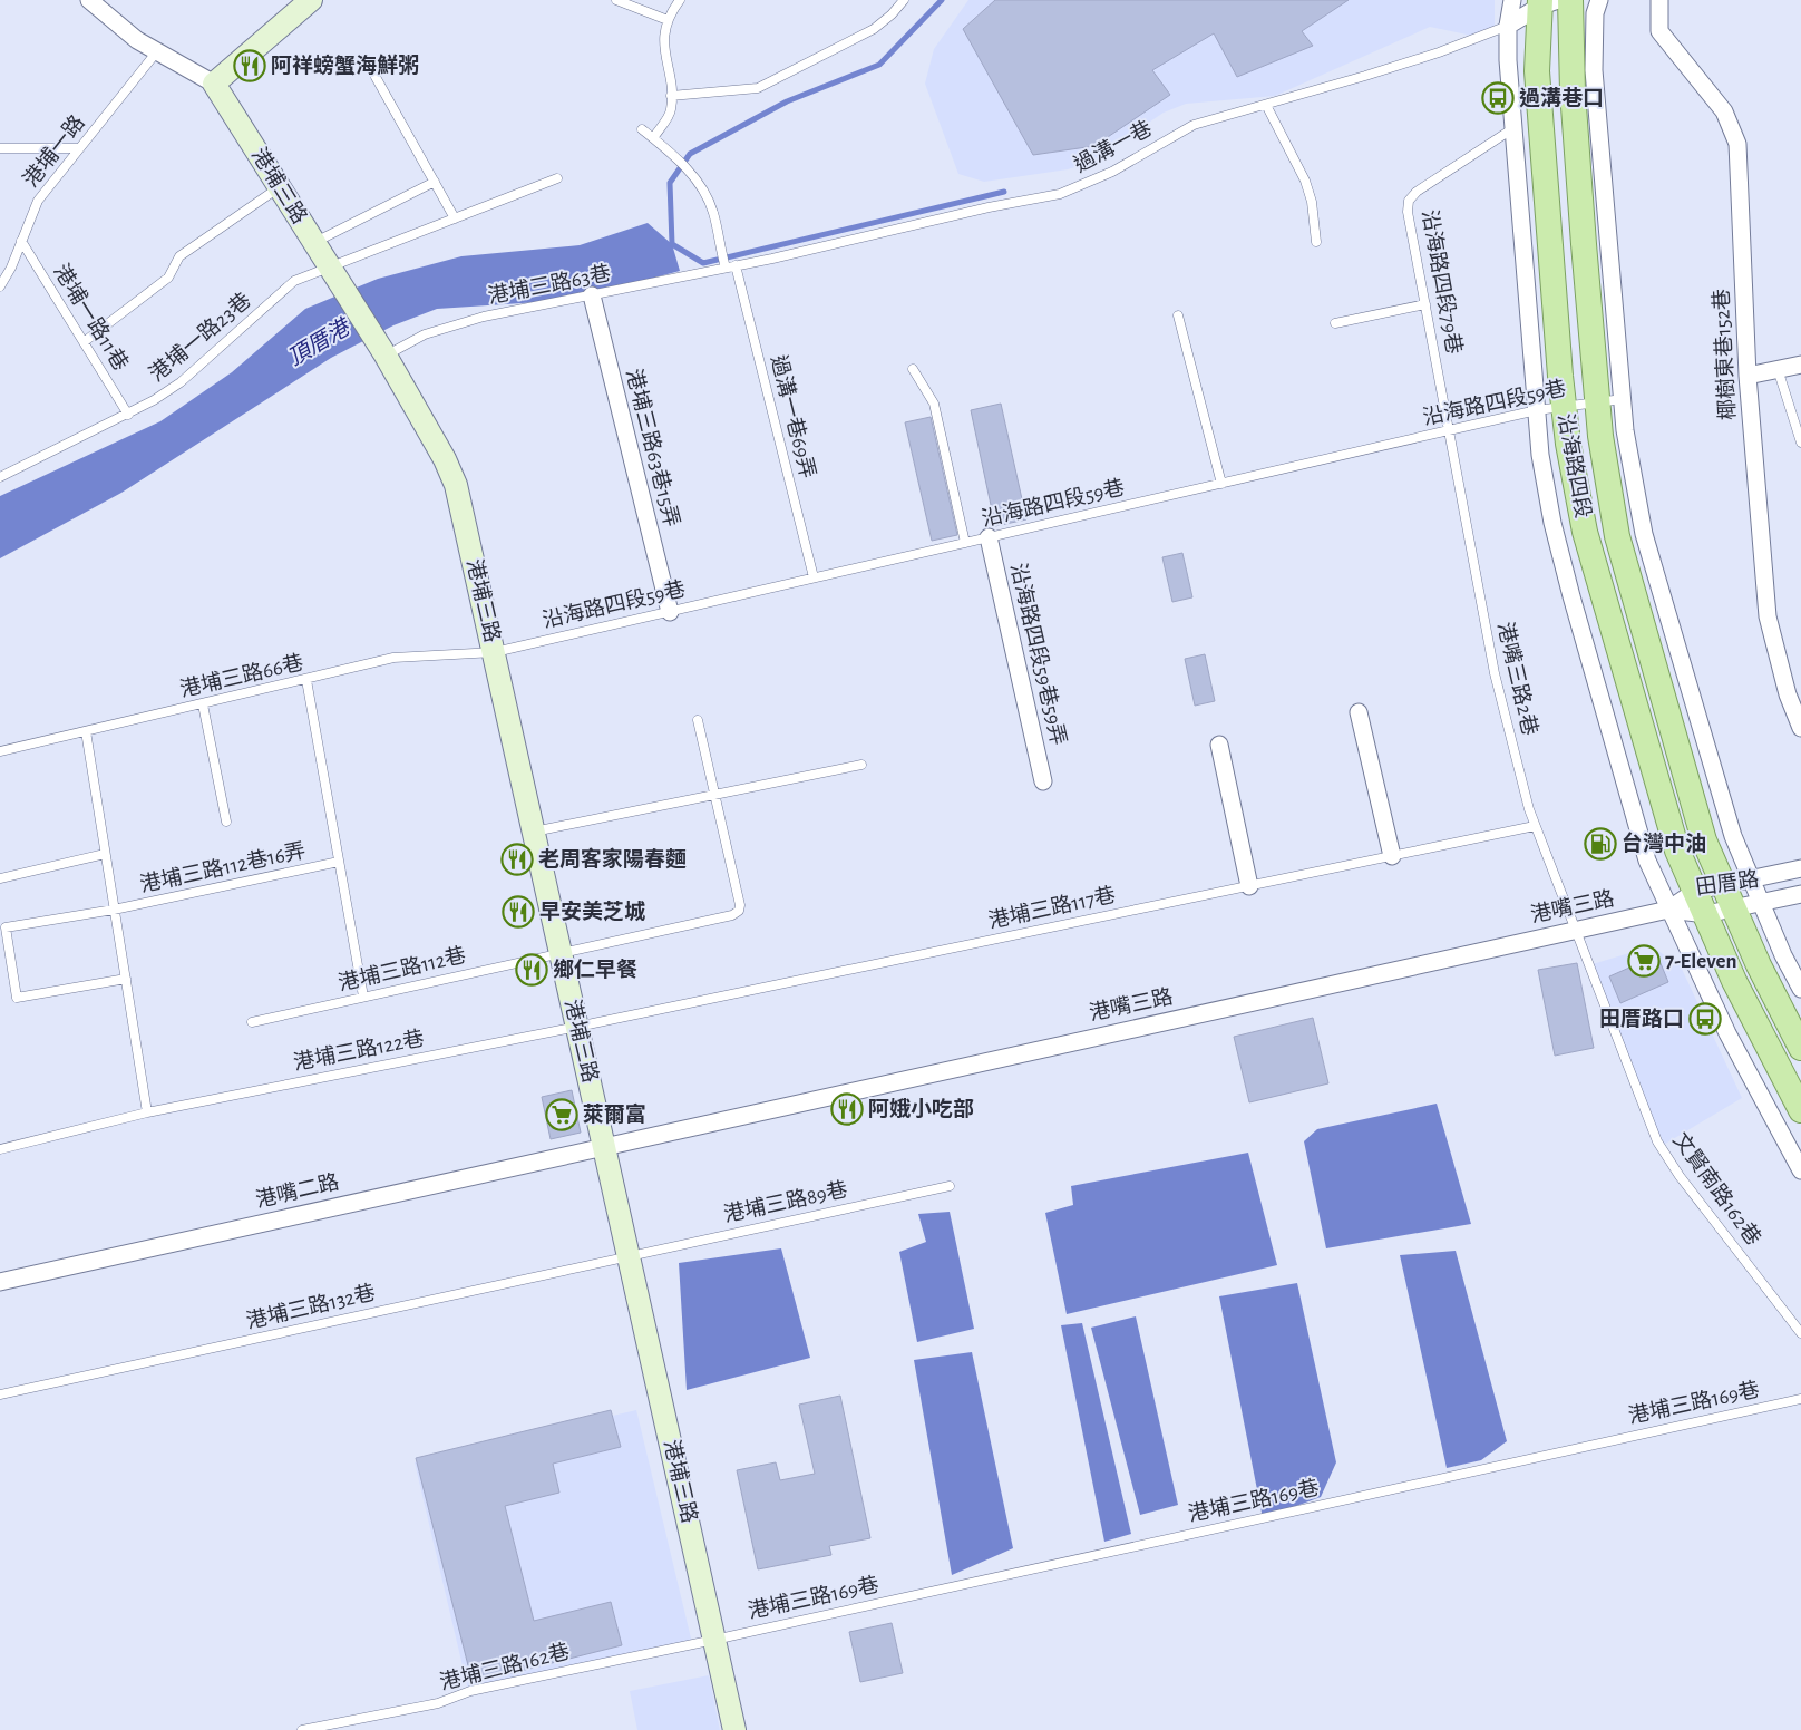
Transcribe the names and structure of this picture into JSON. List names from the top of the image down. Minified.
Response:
{"streets":{"main road":["沿海路四段"],"street":["港埔三路","椰樹東巷152巷","港埔三路63巷15弄","沿海路四段59巷59弄","田厝路","港嘴三路","港嘴二路"],"lane":["過溝一巷","港埔一路","沿海路四段79巷","港埔三路63巷","港埔一路11巷","港埔一路23巷","沿海路四段59巷","過溝一巷69弄","港埔三路66巷","港嘴三路2巷","港埔三路112巷16弄","港埔三路117巷","港埔三路112巷","港埔三路122巷","文賢南路162巷","港埔三路89巷","港埔三路132巷","港埔三路169巷","港埔三路162巷"]},"crossings":[["過溝一巷","港埔三路63巷"],["過溝一巷","過溝一巷69弄"],["過溝一巷","沿海路四段"],["港埔一路","港埔一路11巷"],["港埔三路","港埔三路63巷"],["港埔三路","港埔一路23巷"],["港埔三路","沿海路四段59巷"],["港埔三路","港埔三路66巷"],["港埔三路","港嘴三路"],["港埔三路","港埔三路117巷"],["港埔三路","港埔三路112巷"],["港埔三路","港埔三路122巷"],["港埔三路","港嘴二路"],["港埔三路","港埔三路89巷"],["港埔三路","港埔三路132巷"],["港埔三路","港埔三路169巷"],["港埔三路","港埔三路162巷"],["沿海路四段79巷","沿海路四段59巷"],["沿海路四段79巷","沿海路四段"],["沿海路四段79巷","港嘴三路2巷"],["港埔三路63巷","港埔三路63巷15弄"],["港埔一路11巷","港埔一路23巷"],["沿海路四段59巷","過溝一巷69弄"],["沿海路四段59巷","港埔三路63巷15弄"],["沿海路四段59巷","沿海路四段"],["沿海路四段59巷","沿海路四段59巷59弄"],["沿海路四段59巷","港埔三路66巷"],["沿海路四段59巷","港嘴三路2巷"],["沿海路四段","田厝路"],["沿海路四段","港嘴三路"],["港埔三路66巷","港埔三路112巷16弄"],["港嘴三路2巷","港嘴三路"],["港嘴三路2巷","港埔三路117巷"],["港嘴三路2巷","文賢南路162巷"],["港埔三路112巷16弄","港埔三路112巷"],["田厝路","港嘴三路"],["港嘴三路","文賢南路162巷"],["港嘴三路","港嘴二路"],["港埔三路117巷","港埔三路122巷"],["港埔三路89巷","港埔三路132巷"],["港埔三路169巷","港埔三路162巷"]],"water":["頂厝港"],"places":{"restaurant":["阿祥螃蟹海鮮粥","老周客家陽春麵","早安美芝城","鄉仁早餐","阿娥小吃部"],"bus stop":["過溝巷口","田厝路口"],"fuel station":["台灣中油"],"supermarket":["7-Eleven","萊爾富"]}}
